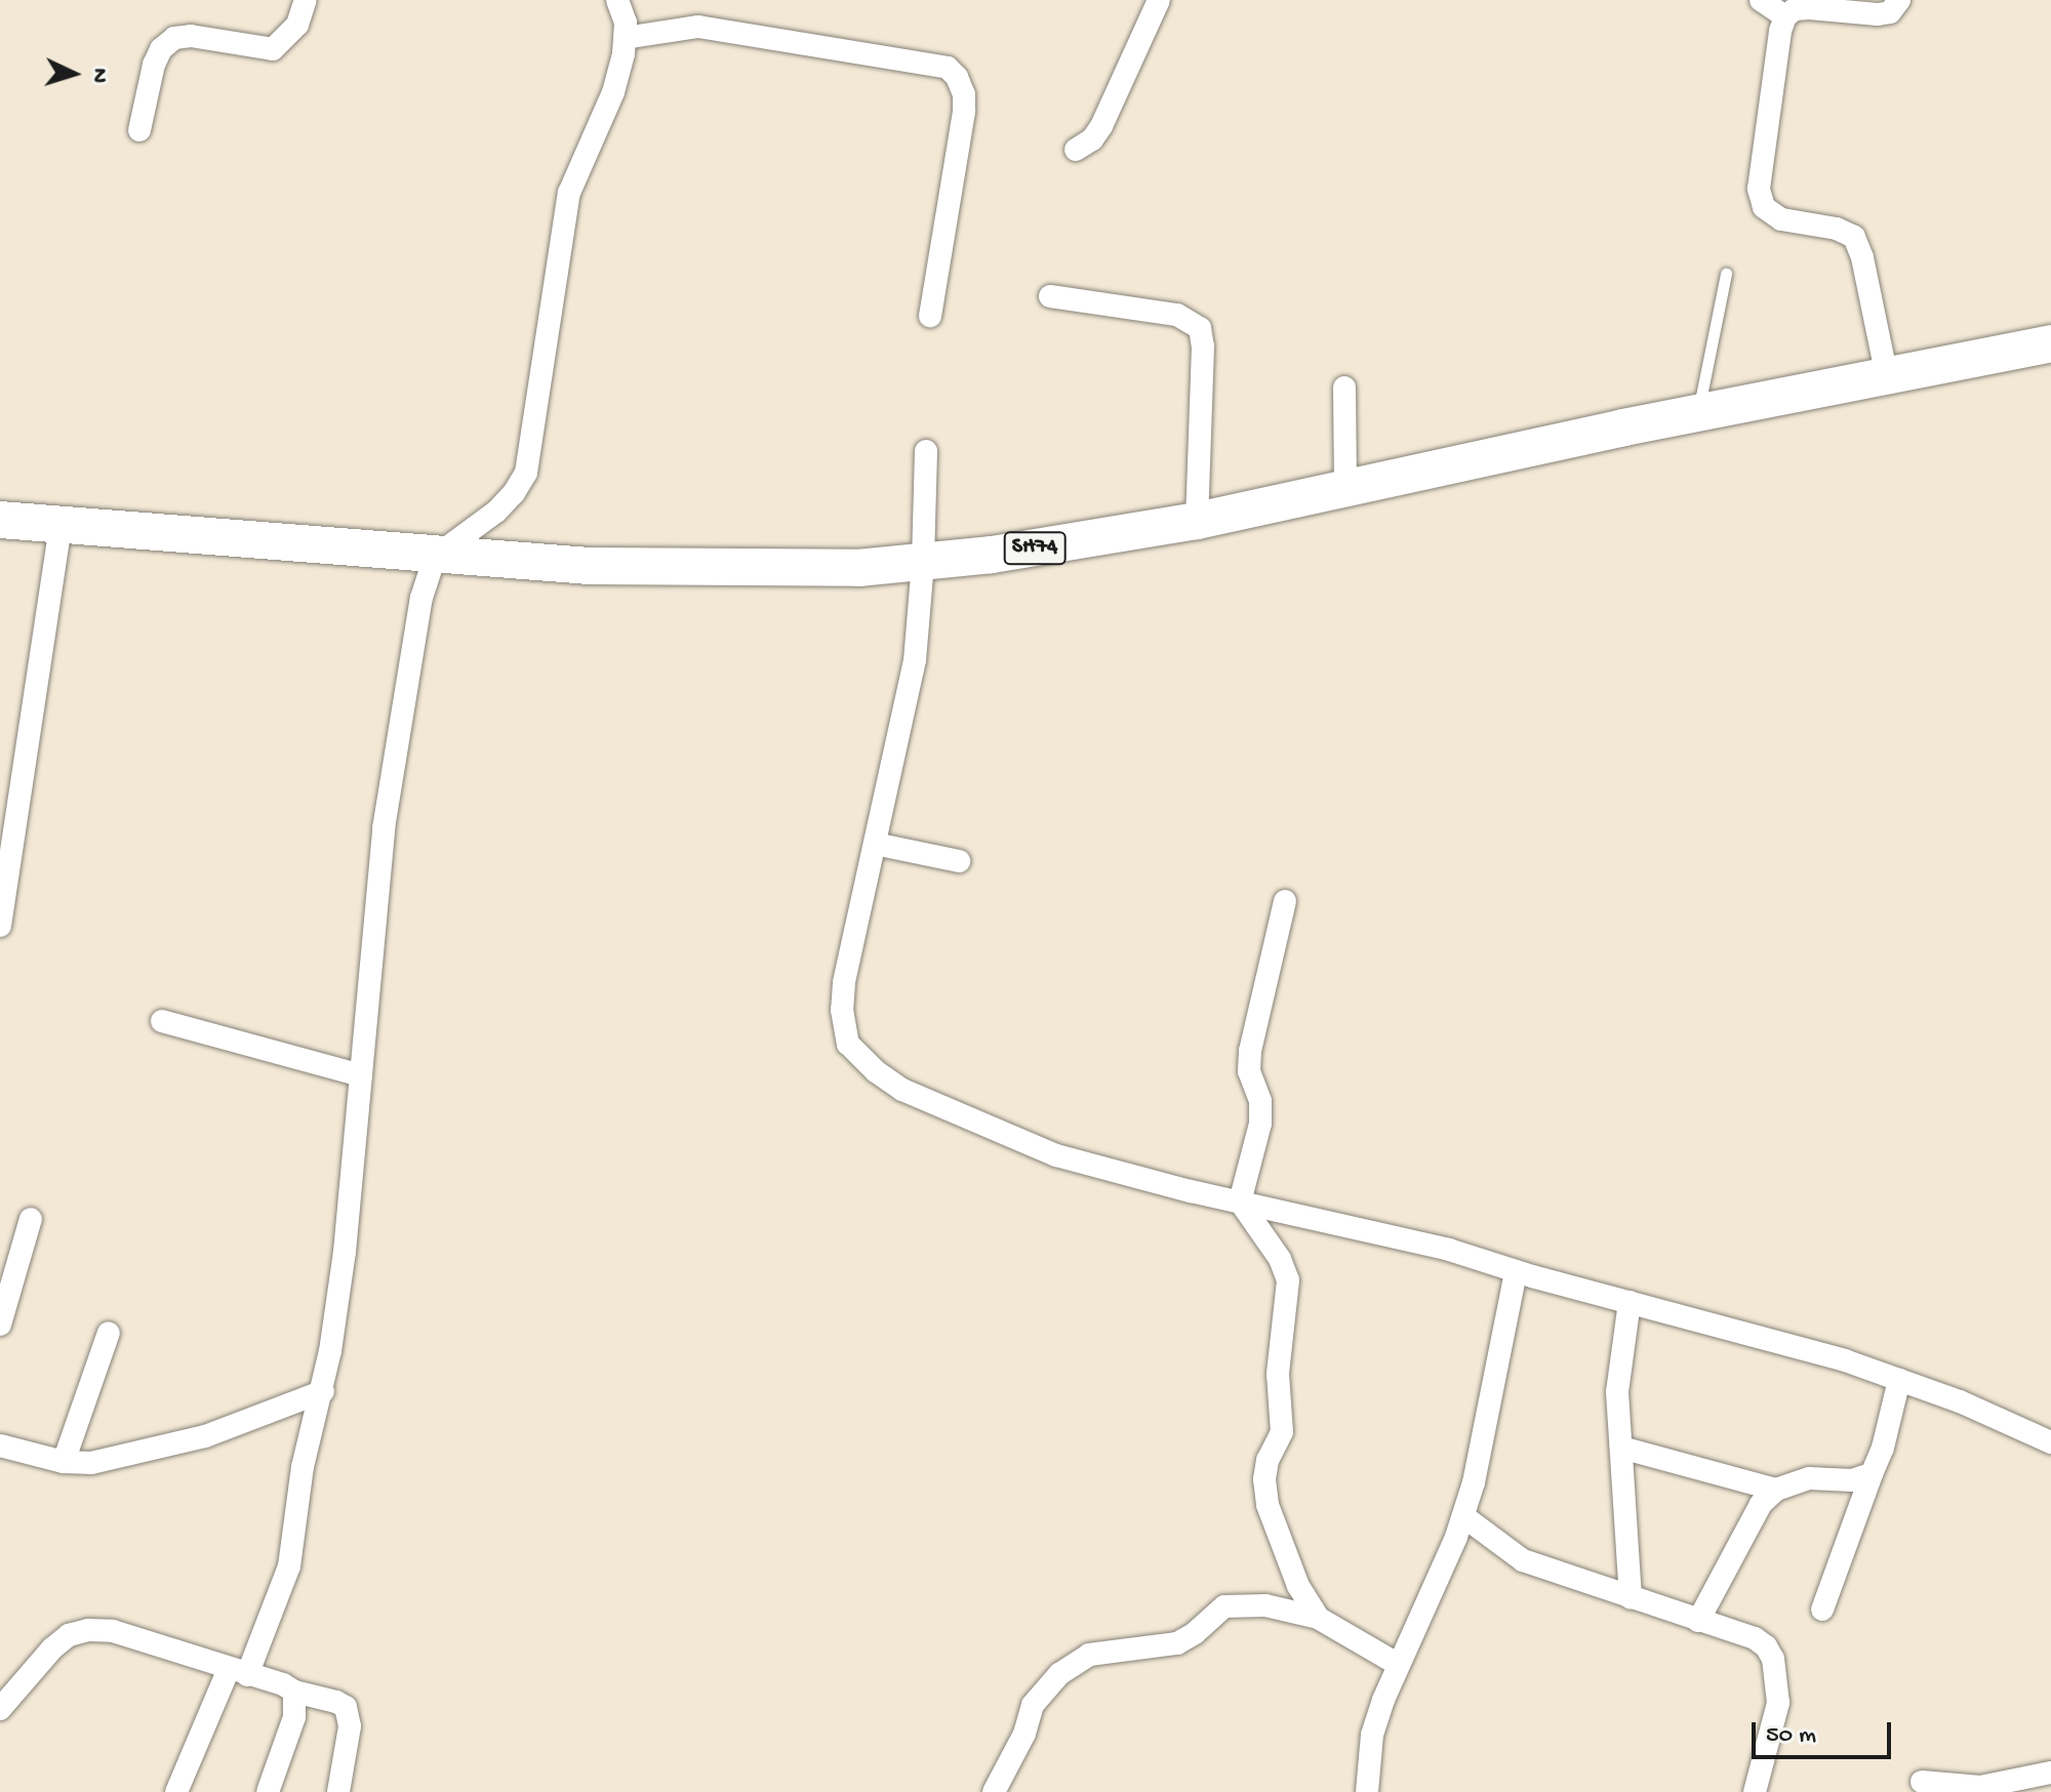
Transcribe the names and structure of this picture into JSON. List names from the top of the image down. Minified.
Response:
{"streets":{"highway":["SH74"]},"scale_bar":"50 m","north":"right"}
